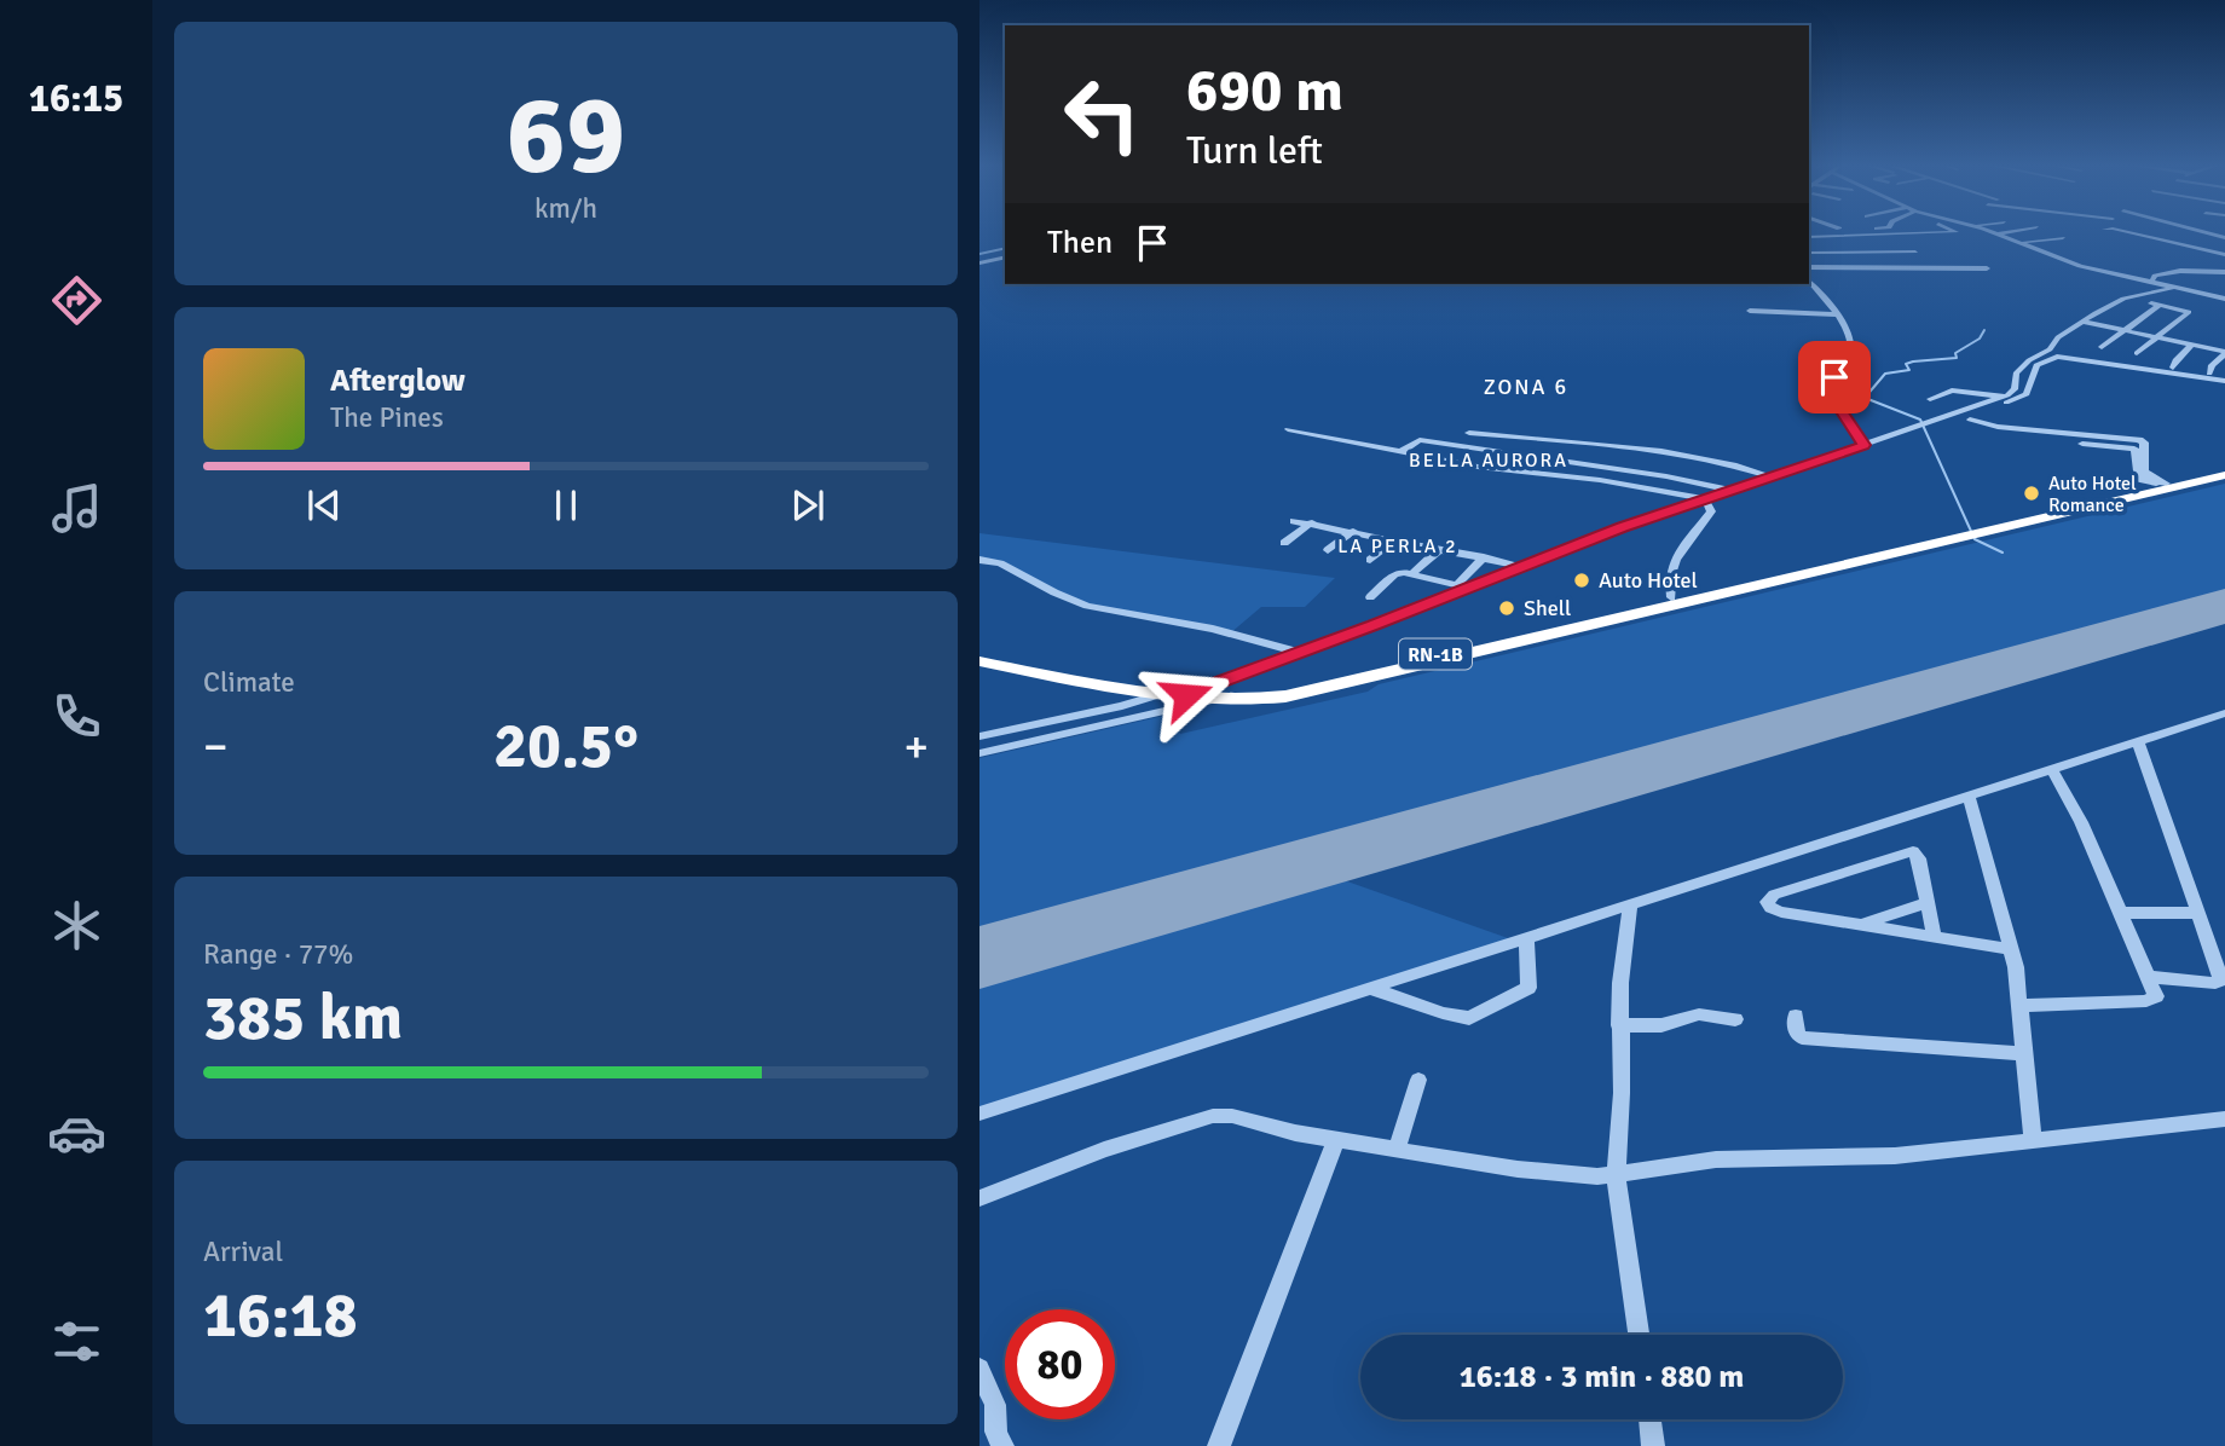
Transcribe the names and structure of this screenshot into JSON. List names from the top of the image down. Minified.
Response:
{"streets":{"highway":["RN-1B"]},"districts":["ZONA 6","BELLA AURORA","LA PERLA 2"],"places":["Auto Hotel Romance","Auto Hotel","Shell"],"page":{"tabs":"16:15","tile":[["69","km/h"],"Climate",["Range · 77%","385 km"],["Arrival","16:18"]],"turn":["690 m","Turn left"],"then":"Then","song":["Afterglow","The Pines"],"heat":["−","20.5°","+"],"limit":"80","trip":"16:18 · 3 min · 880 m"}}
